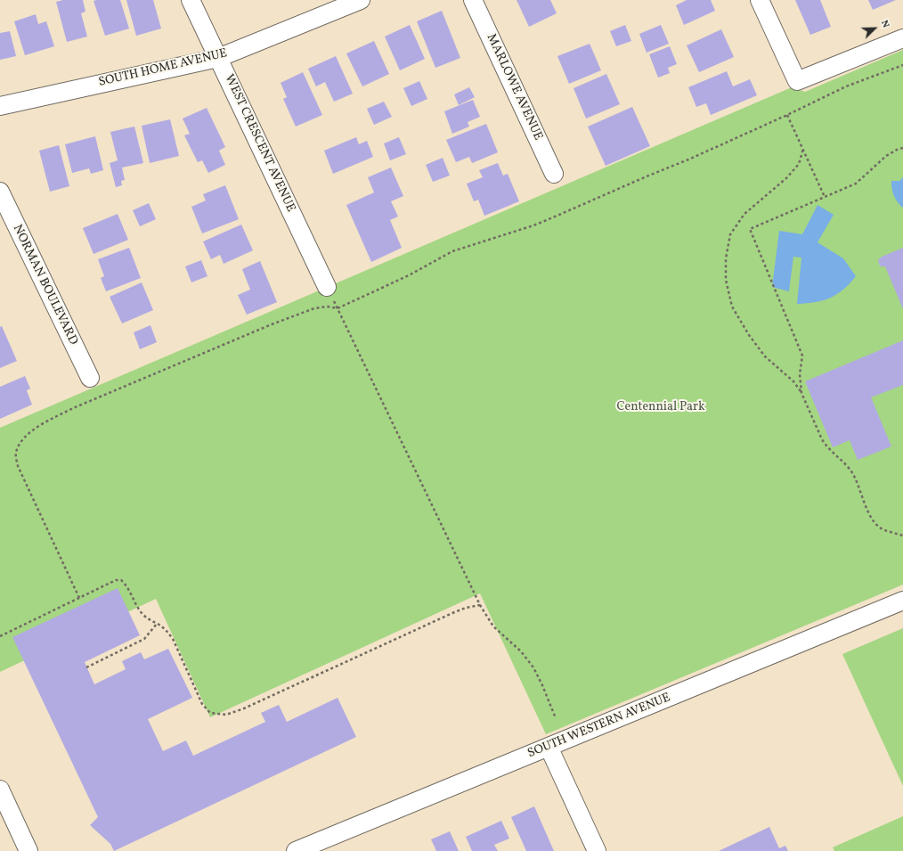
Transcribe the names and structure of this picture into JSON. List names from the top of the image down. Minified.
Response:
{"streets":{"street":["SOUTH HOME AVENUE","MARLOWE AVENUE","WEST CRESCENT AVENUE","NORMAN BOULEVARD","SOUTH WESTERN AVENUE"]},"crossings":[["SOUTH HOME AVENUE","WEST CRESCENT AVENUE"]],"parks":["Centennial Park"],"north":"top right"}
